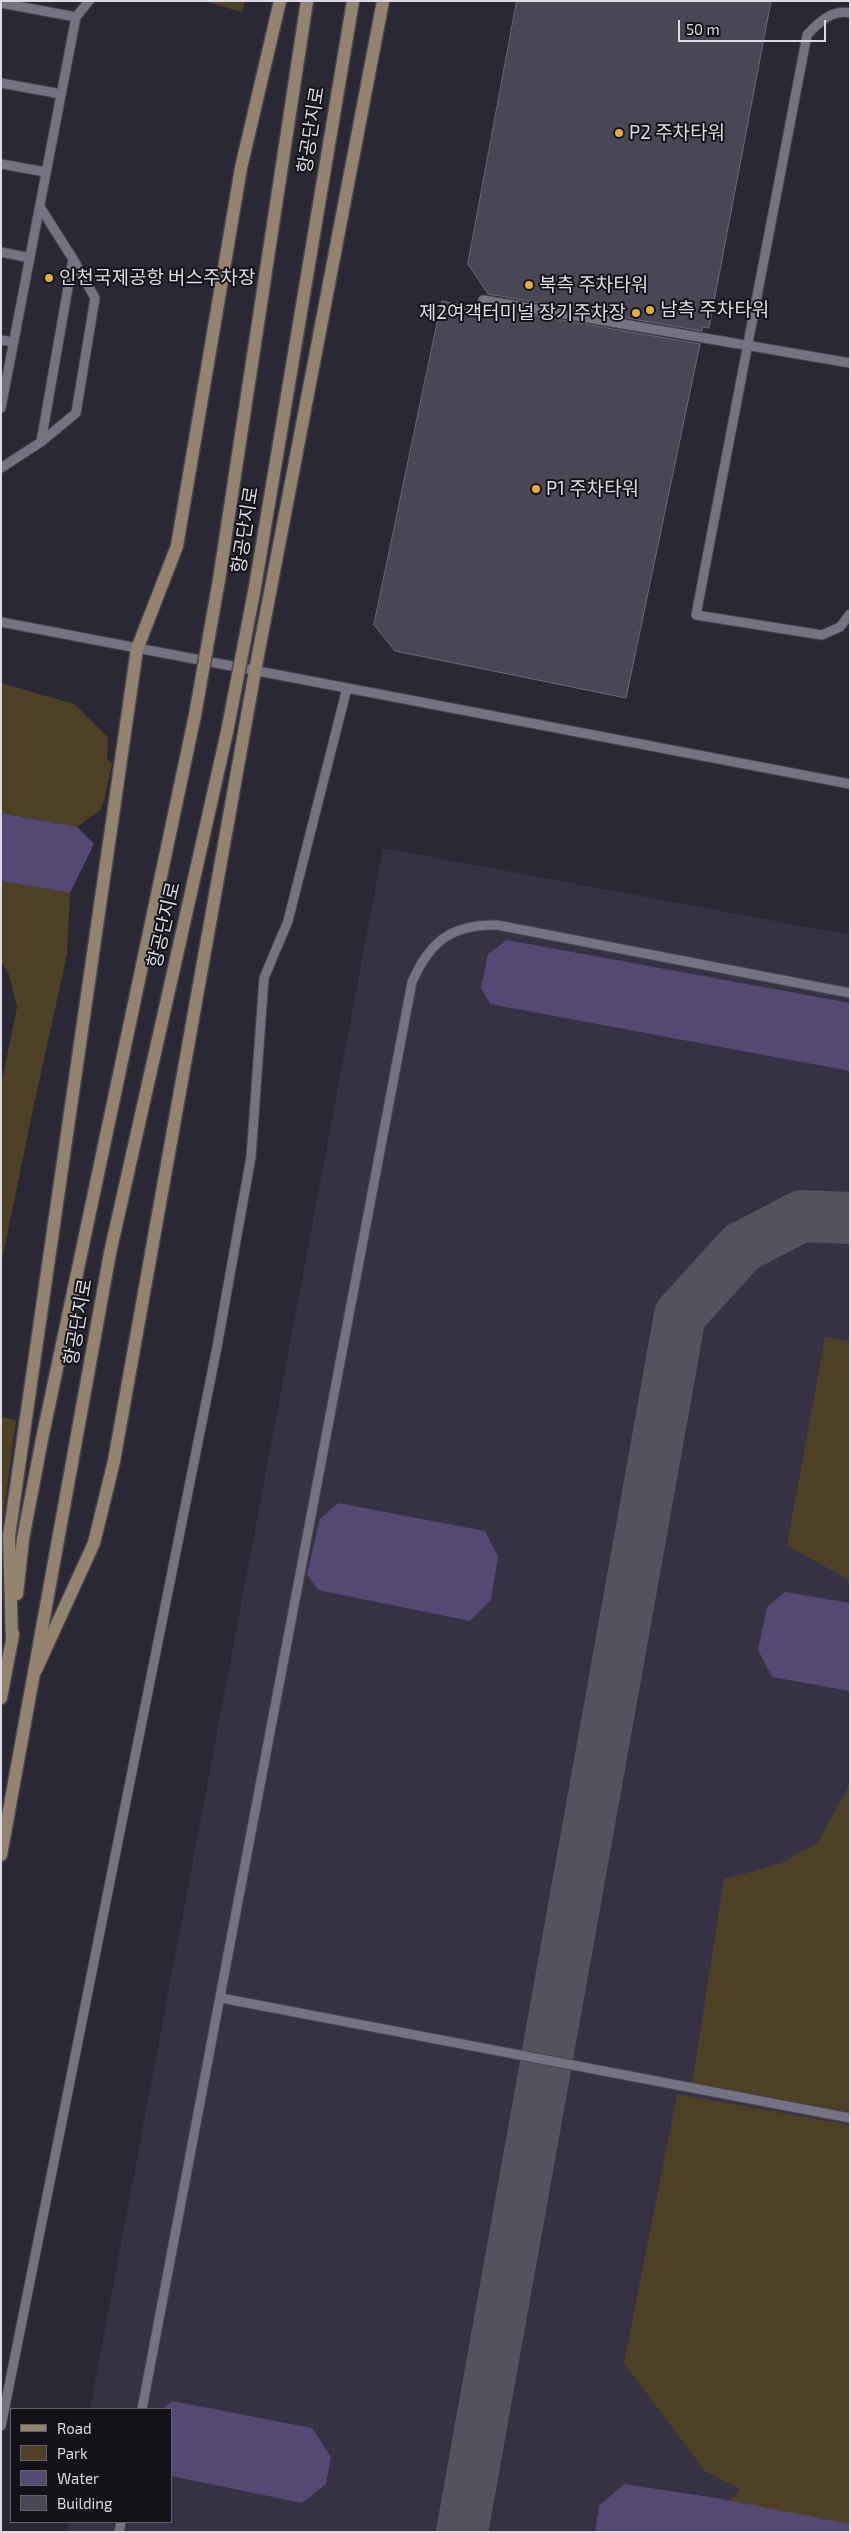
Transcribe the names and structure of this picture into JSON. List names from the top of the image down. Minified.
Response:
{"streets":{"street":["항공단지로"]},"places":["P2 주차타워","인천국제공항 버스주차장","북측 주차타워","남측 주차타워","제2여객터미널 장기주차장","P1 주차타워"],"legend":["Road","Park","Water","Building"],"scale_bar":"50 m"}
